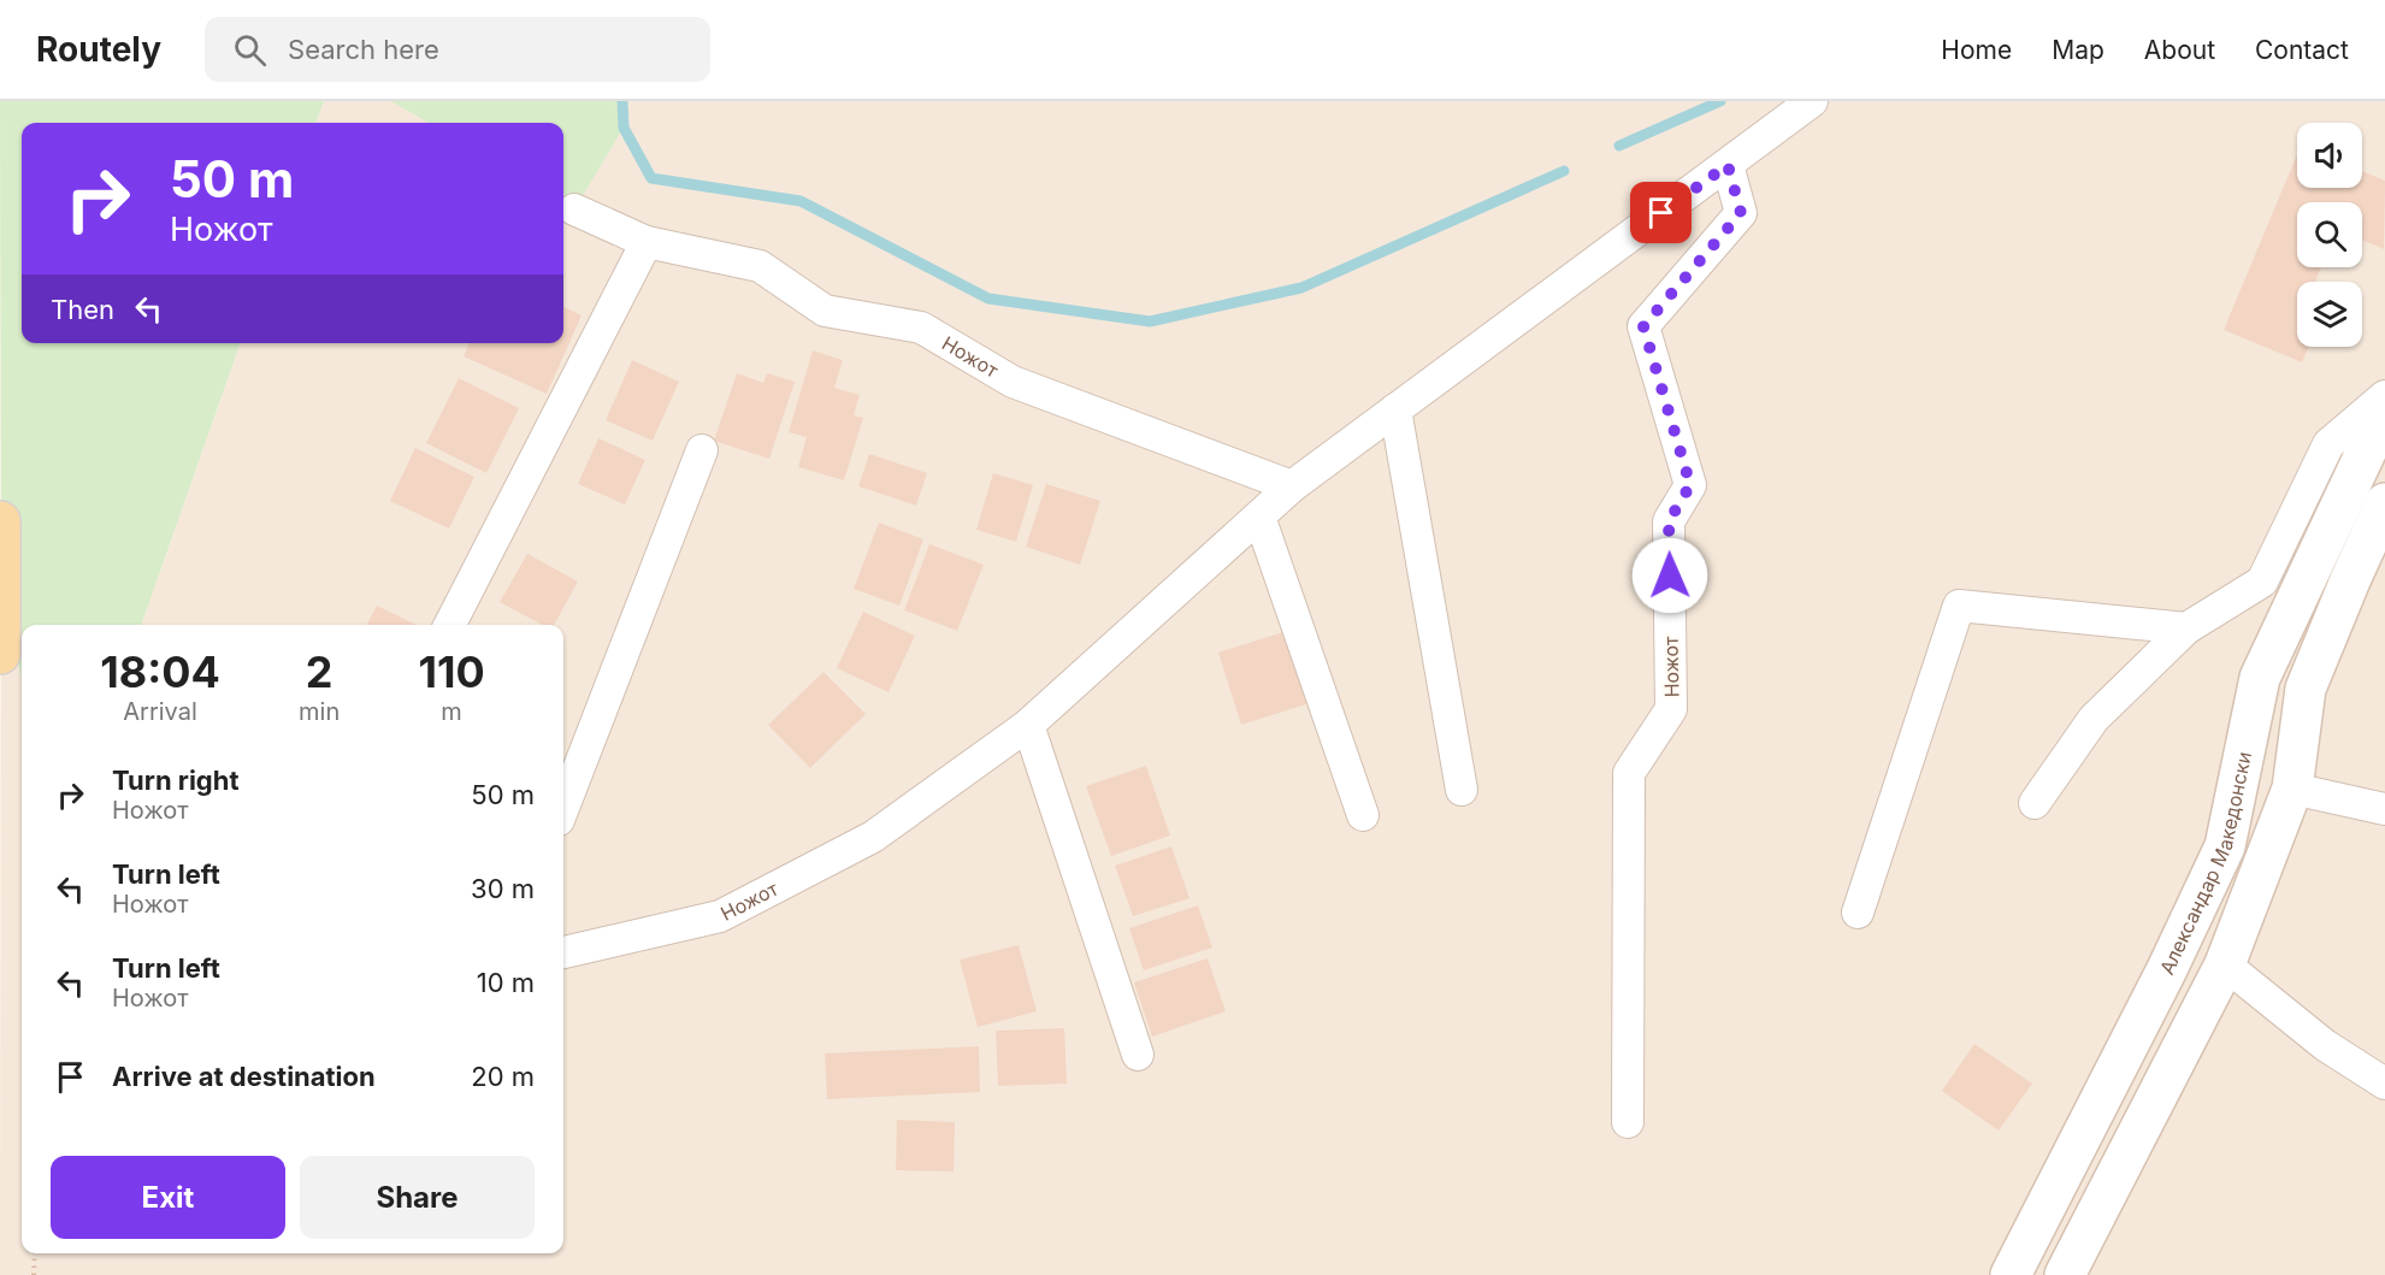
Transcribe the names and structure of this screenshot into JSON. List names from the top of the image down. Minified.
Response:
{"streets":{"street":["Ножот","Александар Македонски"]},"page":{"header":"Routely","search":"Search here","nav":["Home","Map","About","Contact"],"turn":["50 m","Ножот"],"then":"Then","eta":["18:04","Arrival","2","min","110","m"],"list":[{"name":"Turn right","note":"Ножот","value":"50 m"},{"name":"Turn left","note":"Ножот","value":"30 m"},{"name":"Turn left","note":"Ножот","value":"10 m"},{"name":"Arrive at destination","value":"20 m"}],"buttons":["Exit","Share"]}}
